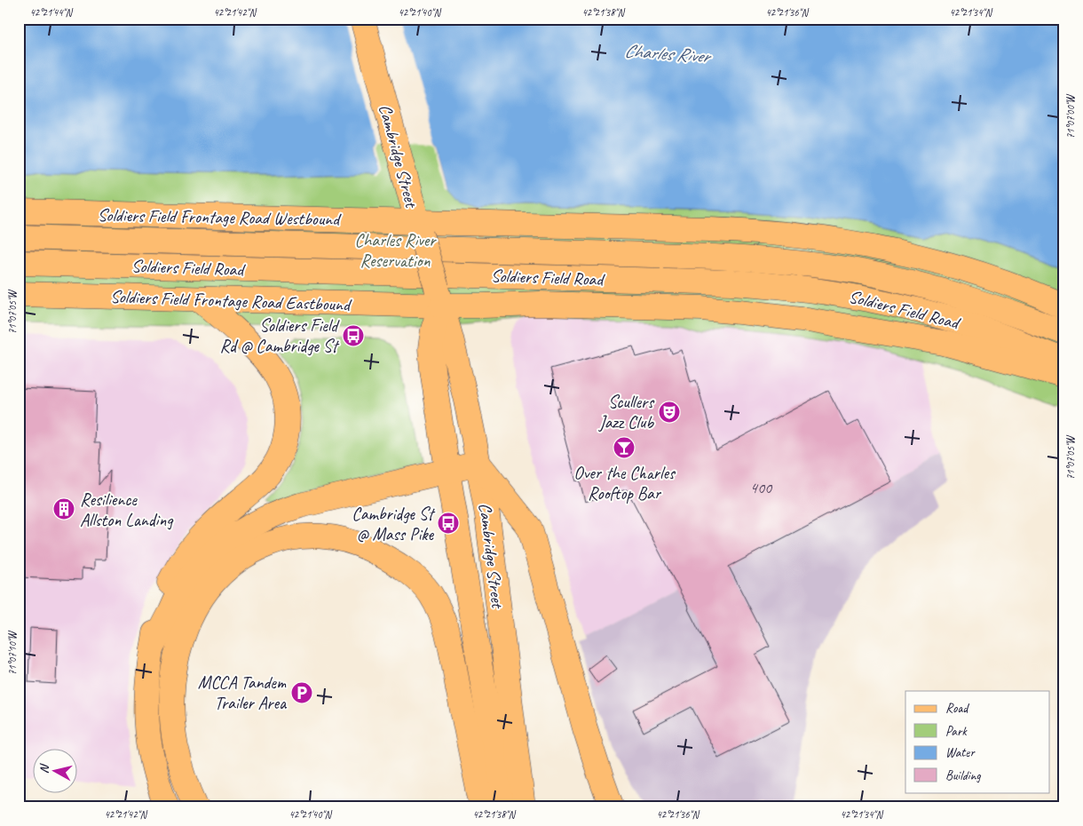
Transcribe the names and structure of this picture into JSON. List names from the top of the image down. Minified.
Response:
{"streets":{"main road":["Cambridge Street","Soldiers Field Frontage Road Westbound","Soldiers Field Road","Soldiers Field Frontage Road Eastbound"]},"crossings":[["Cambridge Street","Soldiers Field Frontage Road Westbound"],["Cambridge Street","Soldiers Field Frontage Road Eastbound"]],"water":["Charles River"],"parks":["Charles River Reservation"],"places":{"bus stop":["Soldiers Field Rd @ Cambridge St","Cambridge St @ Mass Pike"],"theatre":["Scullers Jazz Club"],"bar":["Over the Charles Rooftop Bar"],"building":["Resilience Allston Landing"],"parking":["MCCA Tandem Trailer Area"]},"house_numbers":["400"],"legend":["Road","Park","Water","Building"],"north":"left","coordinates":["42°21'44\"N","42°21'42\"N","42°21'40\"N","42°21'38\"N","42°21'36\"N","42°21'34\"N","71°07'00\"W","71°07'05\"W","71°07'10\"W"]}
